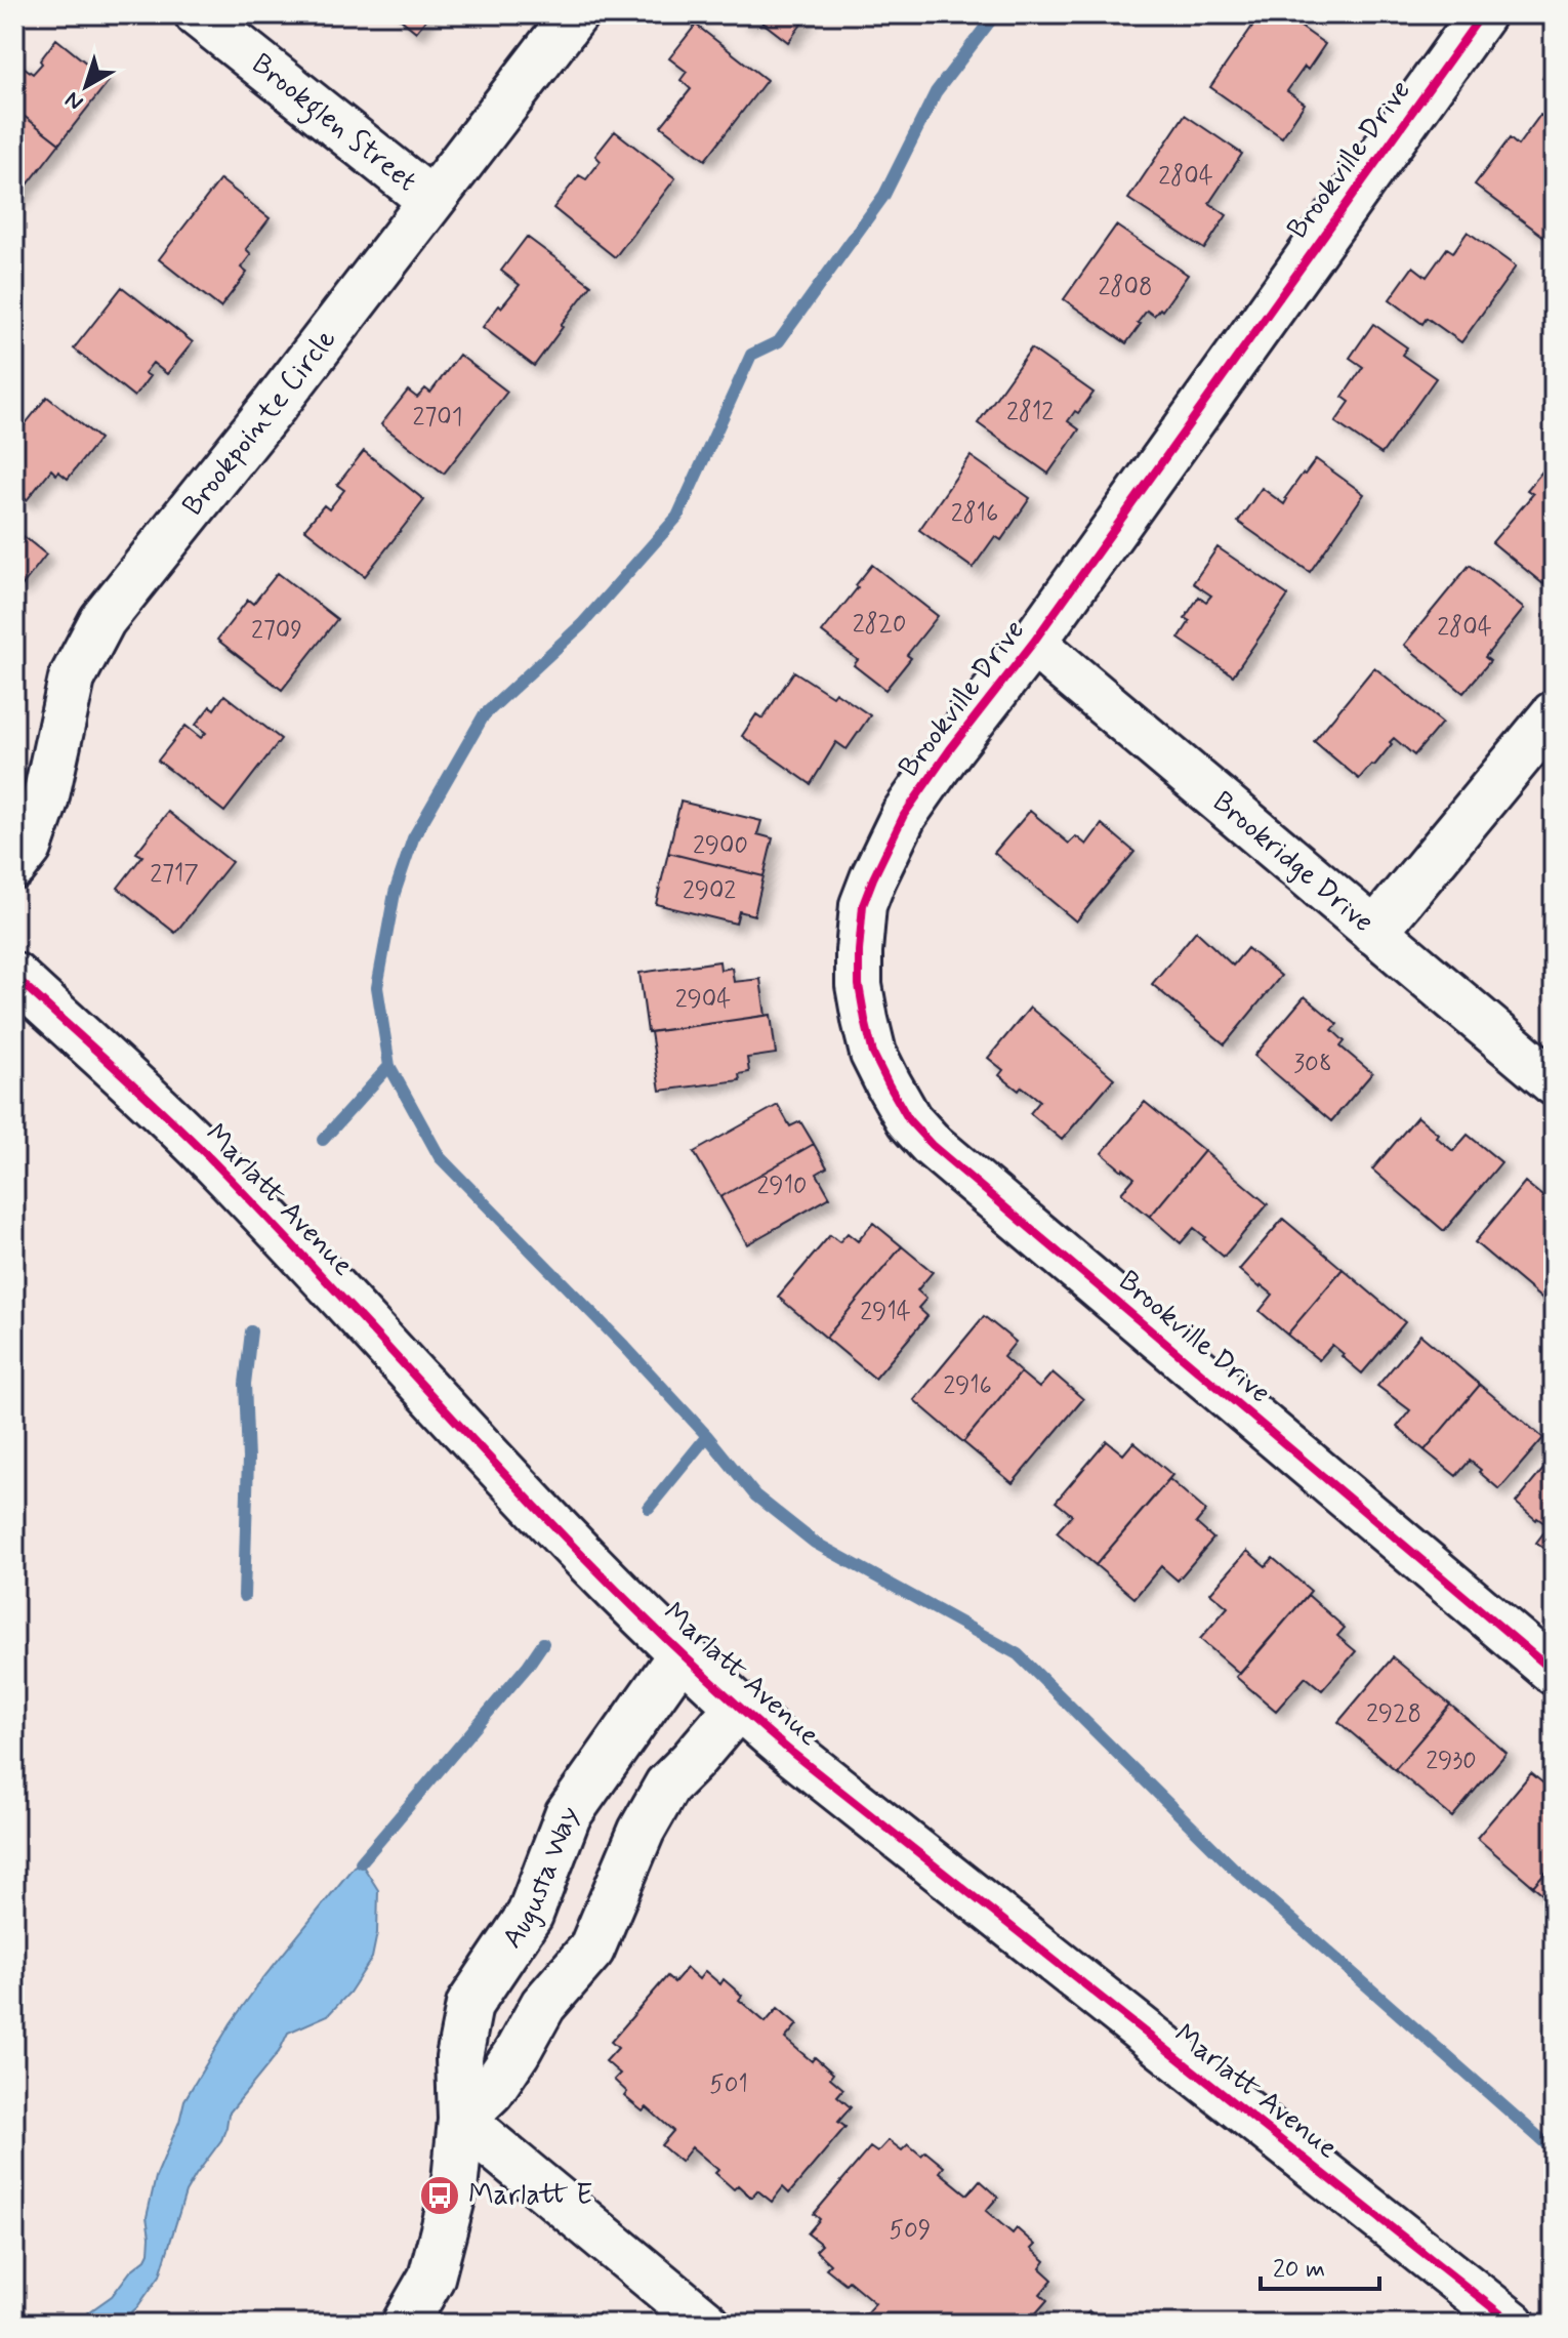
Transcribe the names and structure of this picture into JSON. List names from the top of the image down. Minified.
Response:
{"streets":{"street":["Brookglen Street","Brookville Drive","Brookpointe Circle","Brookridge Drive","Marlatt Avenue","Augusta Way"]},"crossings":[["Brookglen Street","Brookpointe Circle"],["Brookville Drive","Brookridge Drive"],["Marlatt Avenue","Augusta Way"]],"places":{"bus stop":["Marlatt E"]},"house_numbers":["2804","2808","2812","2701","2816","2820","2804","2709","2900","2717","2902","2904","308","2910","2914","2916","2928","2930","501","509"],"scale_bar":"20 m","north":"bottom left"}
